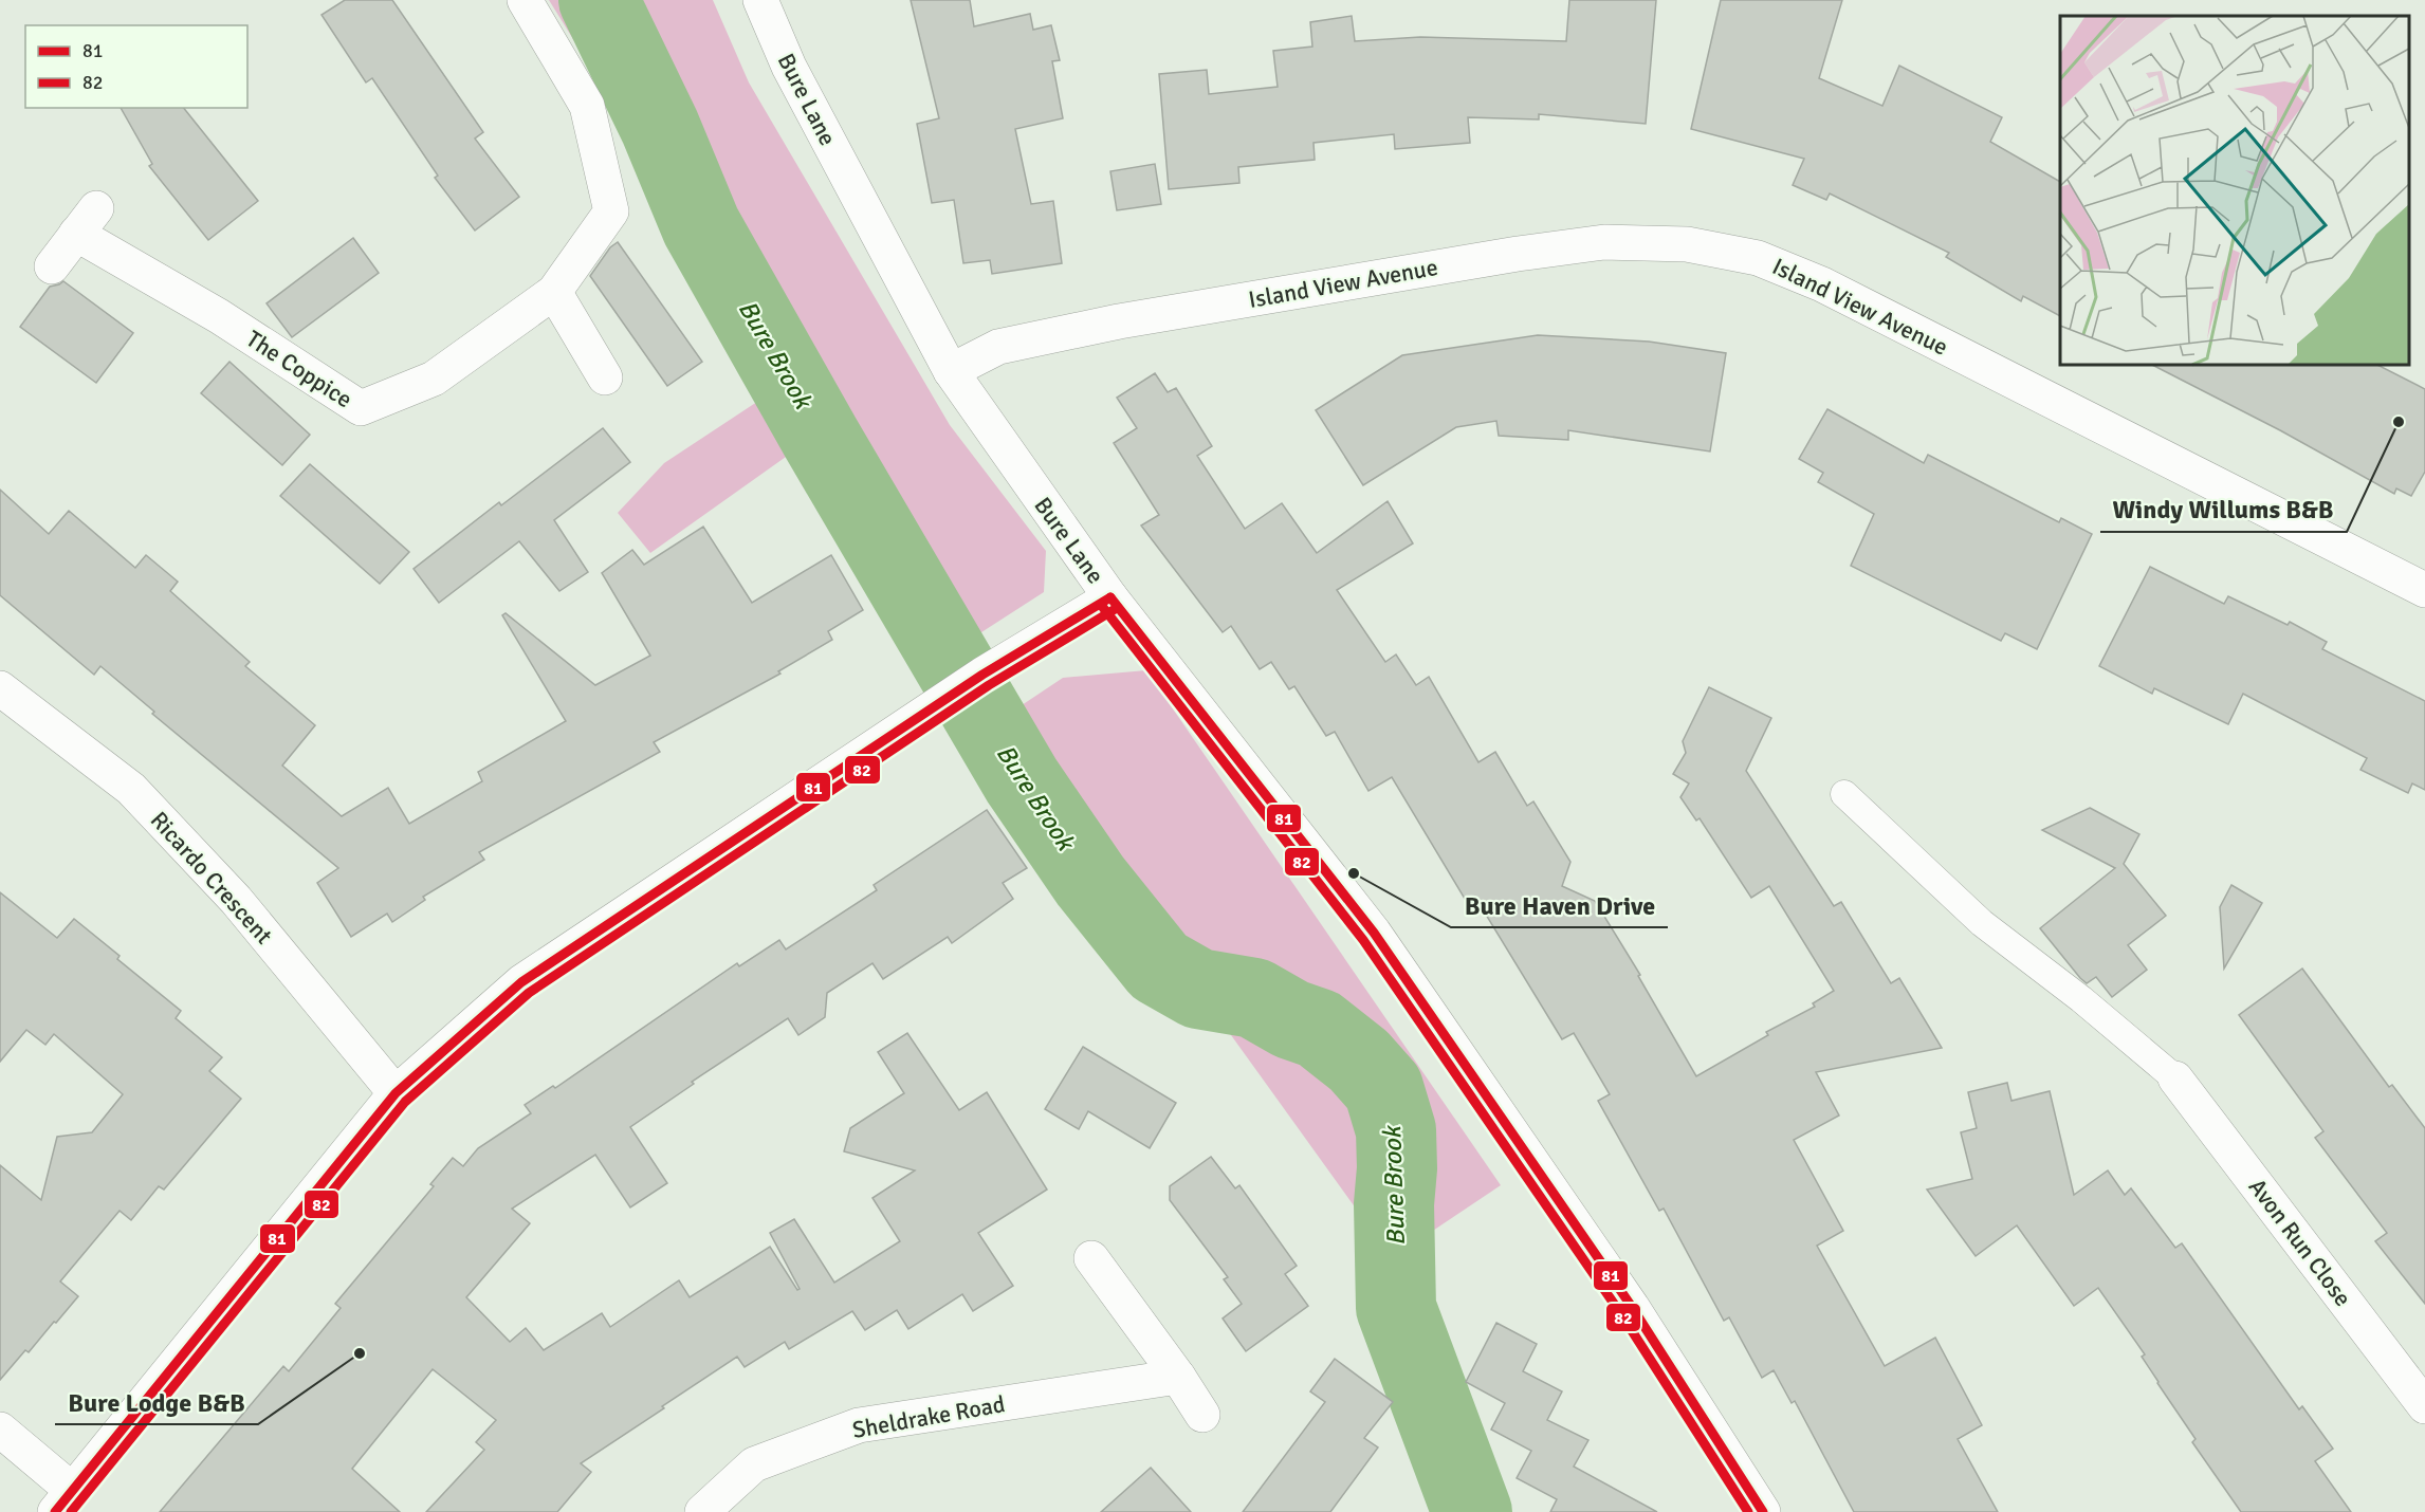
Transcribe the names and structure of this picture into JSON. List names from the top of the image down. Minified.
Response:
{"streets":{"street":["Bure Lane","Island View Avenue","The Coppice","Ricardo Crescent","Avon Run Close","Sheldrake Road"]},"crossings":[["Bure Lane","Island View Avenue"]],"water":["Bure Brook"],"places":["Windy Willums B&B","Bure Haven Drive","Bure Lodge B&B"],"lines":["transit line 81","transit line 82"],"legend":["81","82"]}
